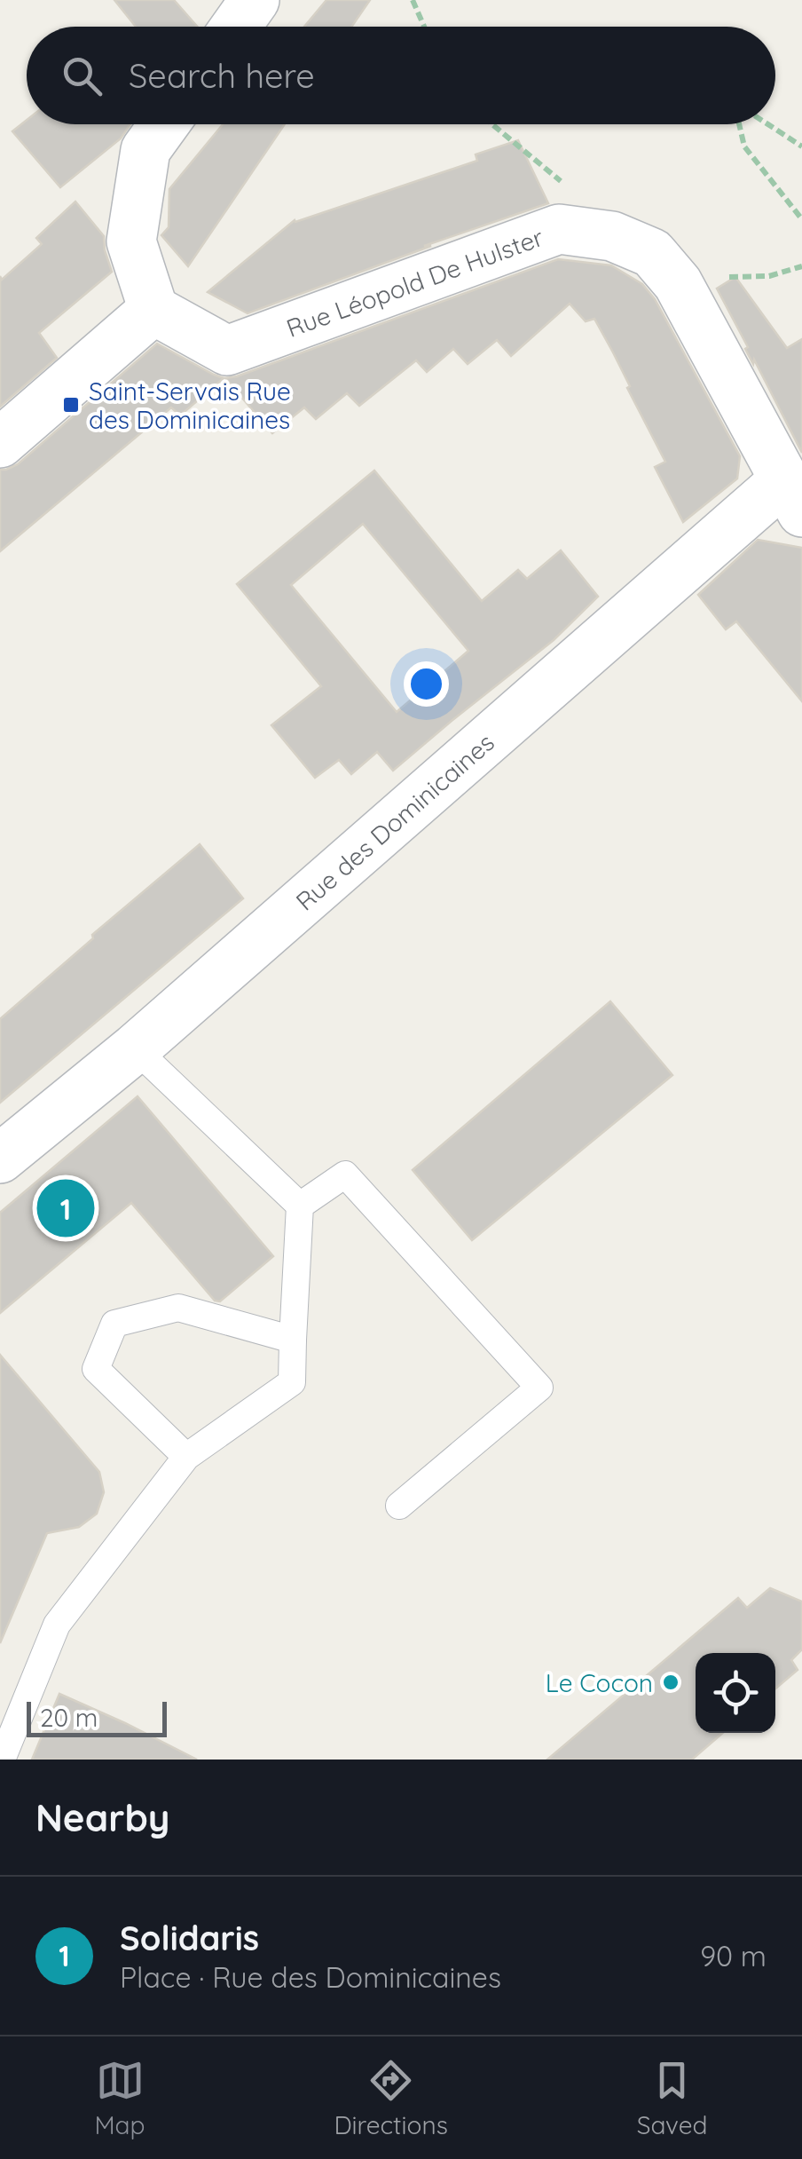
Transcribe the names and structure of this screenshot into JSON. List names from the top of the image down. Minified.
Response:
{"streets":{"street":["Rue Léopold De Hulster","Rue des Dominicaines"]},"crossings":[["Rue Léopold De Hulster","Rue des Dominicaines"]],"places":{"transit":["Saint-Servais Rue des Dominicaines"],"other":["Le Cocon"]},"scale_bar":"20 m","page":{"search":"Search here","pins":"1","scale":"20 m","heading":"Nearby","list":[{"mark":"1","name":"Solidaris","note":"Place · Rue des Dominicaines","value":"90 m"}],"nav":["Map","Directions","Saved"]}}
